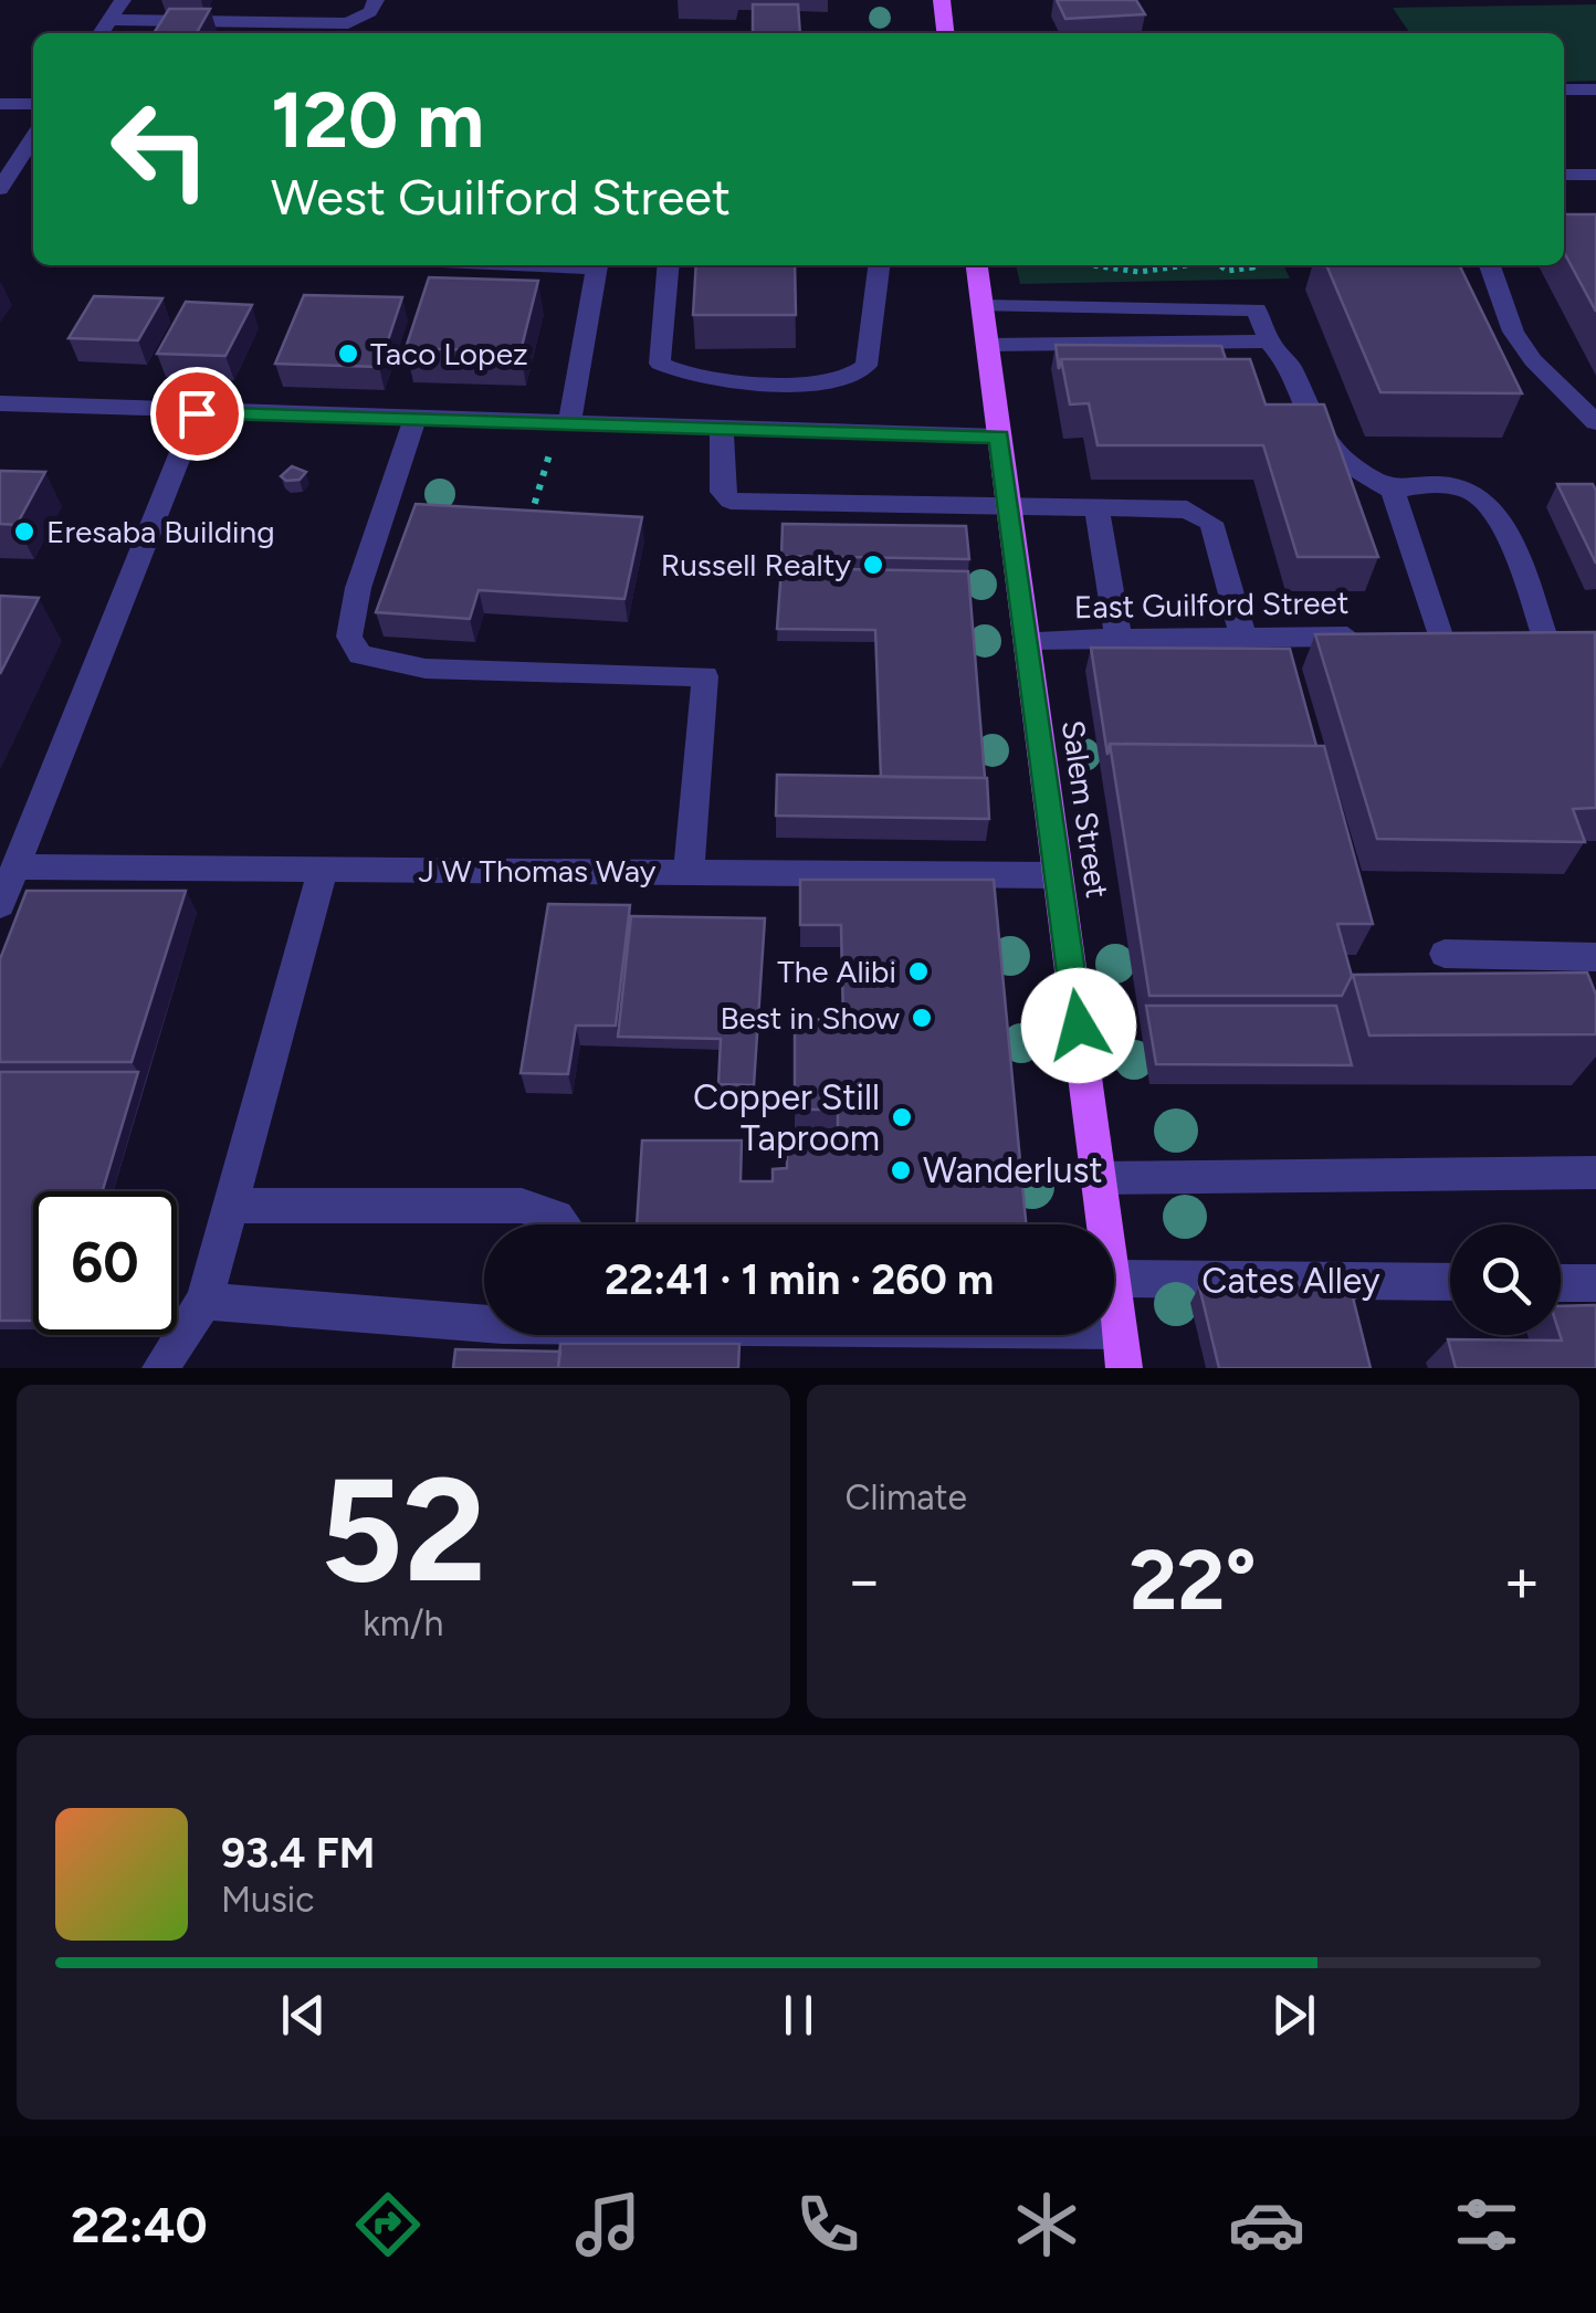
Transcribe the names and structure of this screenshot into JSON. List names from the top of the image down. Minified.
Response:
{"streets":{"main road":["Salem Street"],"street":["East Guilford Street","J W Thomas Way","Cates Alley"]},"crossings":[["East Guilford Street","Salem Street"],["Salem Street","J W Thomas Way"]],"places":["Taco Lopez","Eresaba Building","Russell Realty","The Alibi","Best in Show","Copper Still Taproom","Wanderlust"],"page":{"turn":["120 m","West Guilford Street"],"limit":"60","trip":"22:41 · 1 min · 260 m","tile":[["52","km/h"],"Climate"],"heat":["−","22°","+"],"song":["93.4 FM","Music"],"tabs":"22:40"}}
